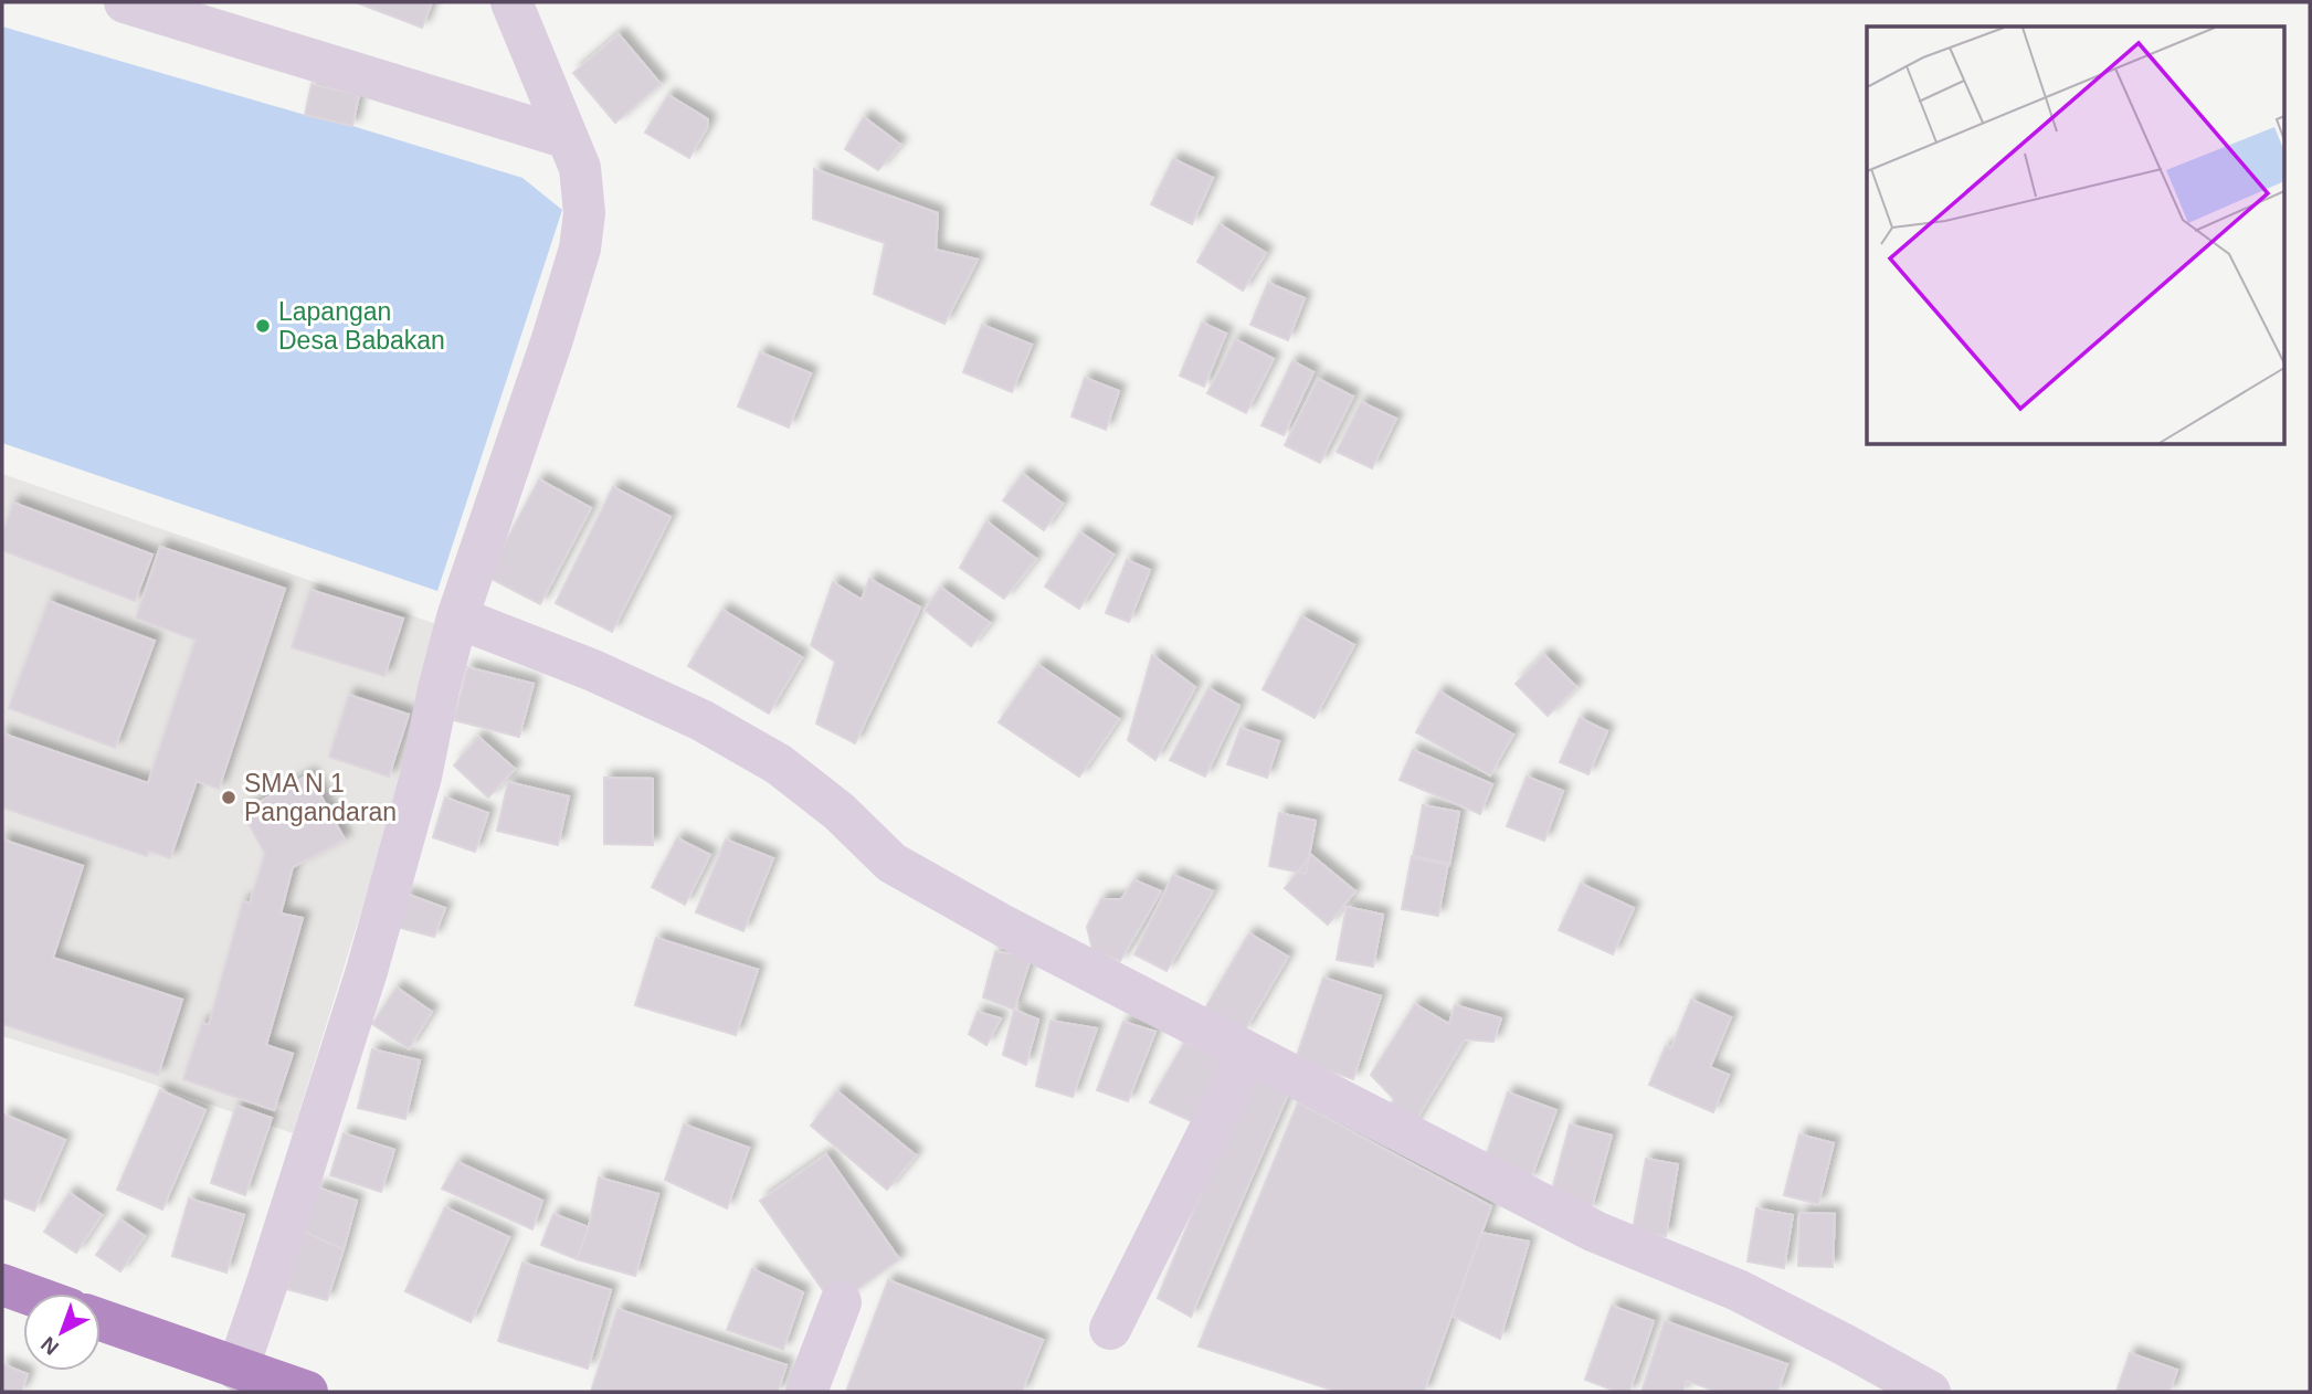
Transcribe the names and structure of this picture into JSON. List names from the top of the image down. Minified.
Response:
{"places":["Lapangan Desa Babakan","SMA N 1 Pangandaran"],"north":"bottom left"}
